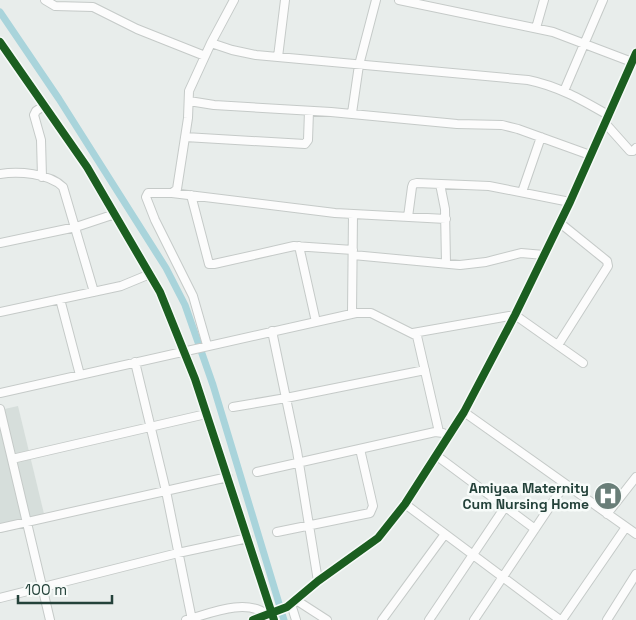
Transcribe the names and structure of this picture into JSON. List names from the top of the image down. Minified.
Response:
{"places":{"hospital":["Amiyaa Maternity Cum Nursing Home"]},"scale_bar":"100 m"}
